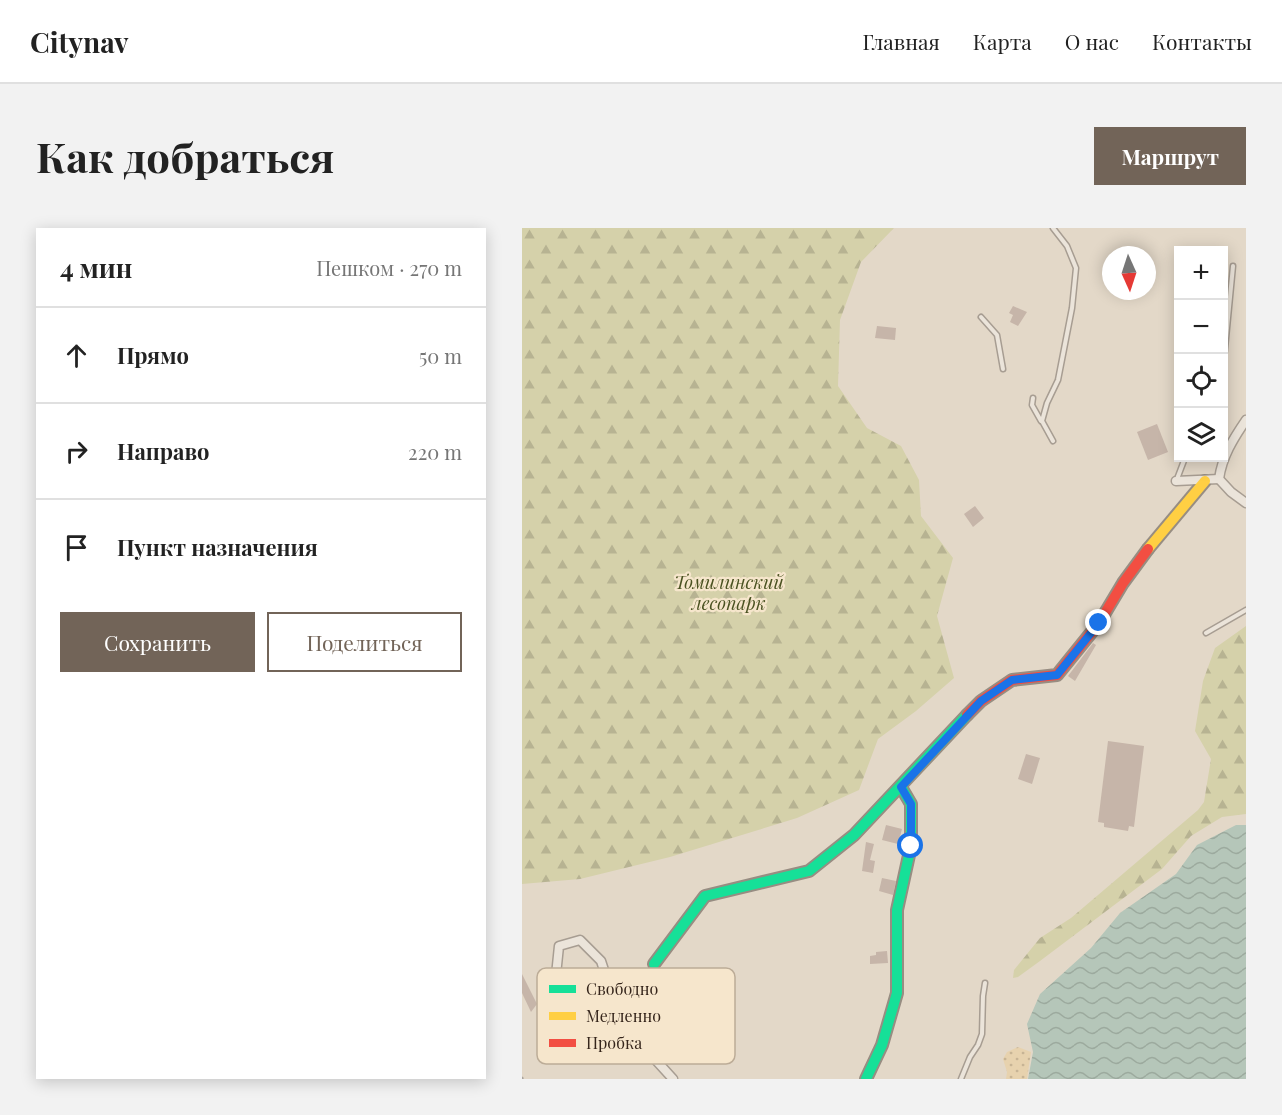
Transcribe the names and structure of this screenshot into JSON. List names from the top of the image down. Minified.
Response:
{"parks":["Томилинский лесопарк"],"legend":["Свободно","Медленно","Пробка"],"north":"bottom","page":{"header":"Citynav","nav":["Главная","Карта","О нас","Контакты"],"buttons":["Маршрут",["Сохранить","Поделиться"]],"title":"Как добраться","heading":["4 мин","Пешком · 270 m"],"map_buttons":["+","−"],"list":[["Прямо","50 m"],["Направо","220 m"],"Пункт назначения"]}}
